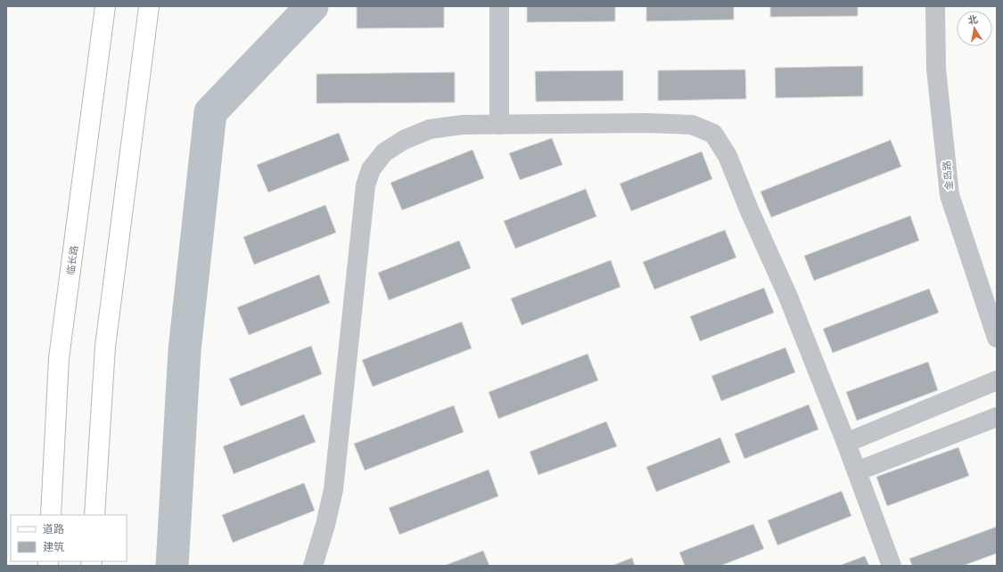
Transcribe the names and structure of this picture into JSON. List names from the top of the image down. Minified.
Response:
{"streets":{"main road":["临长路"],"street":["金岛路"]},"legend":["道路","建筑"],"north":"top"}
